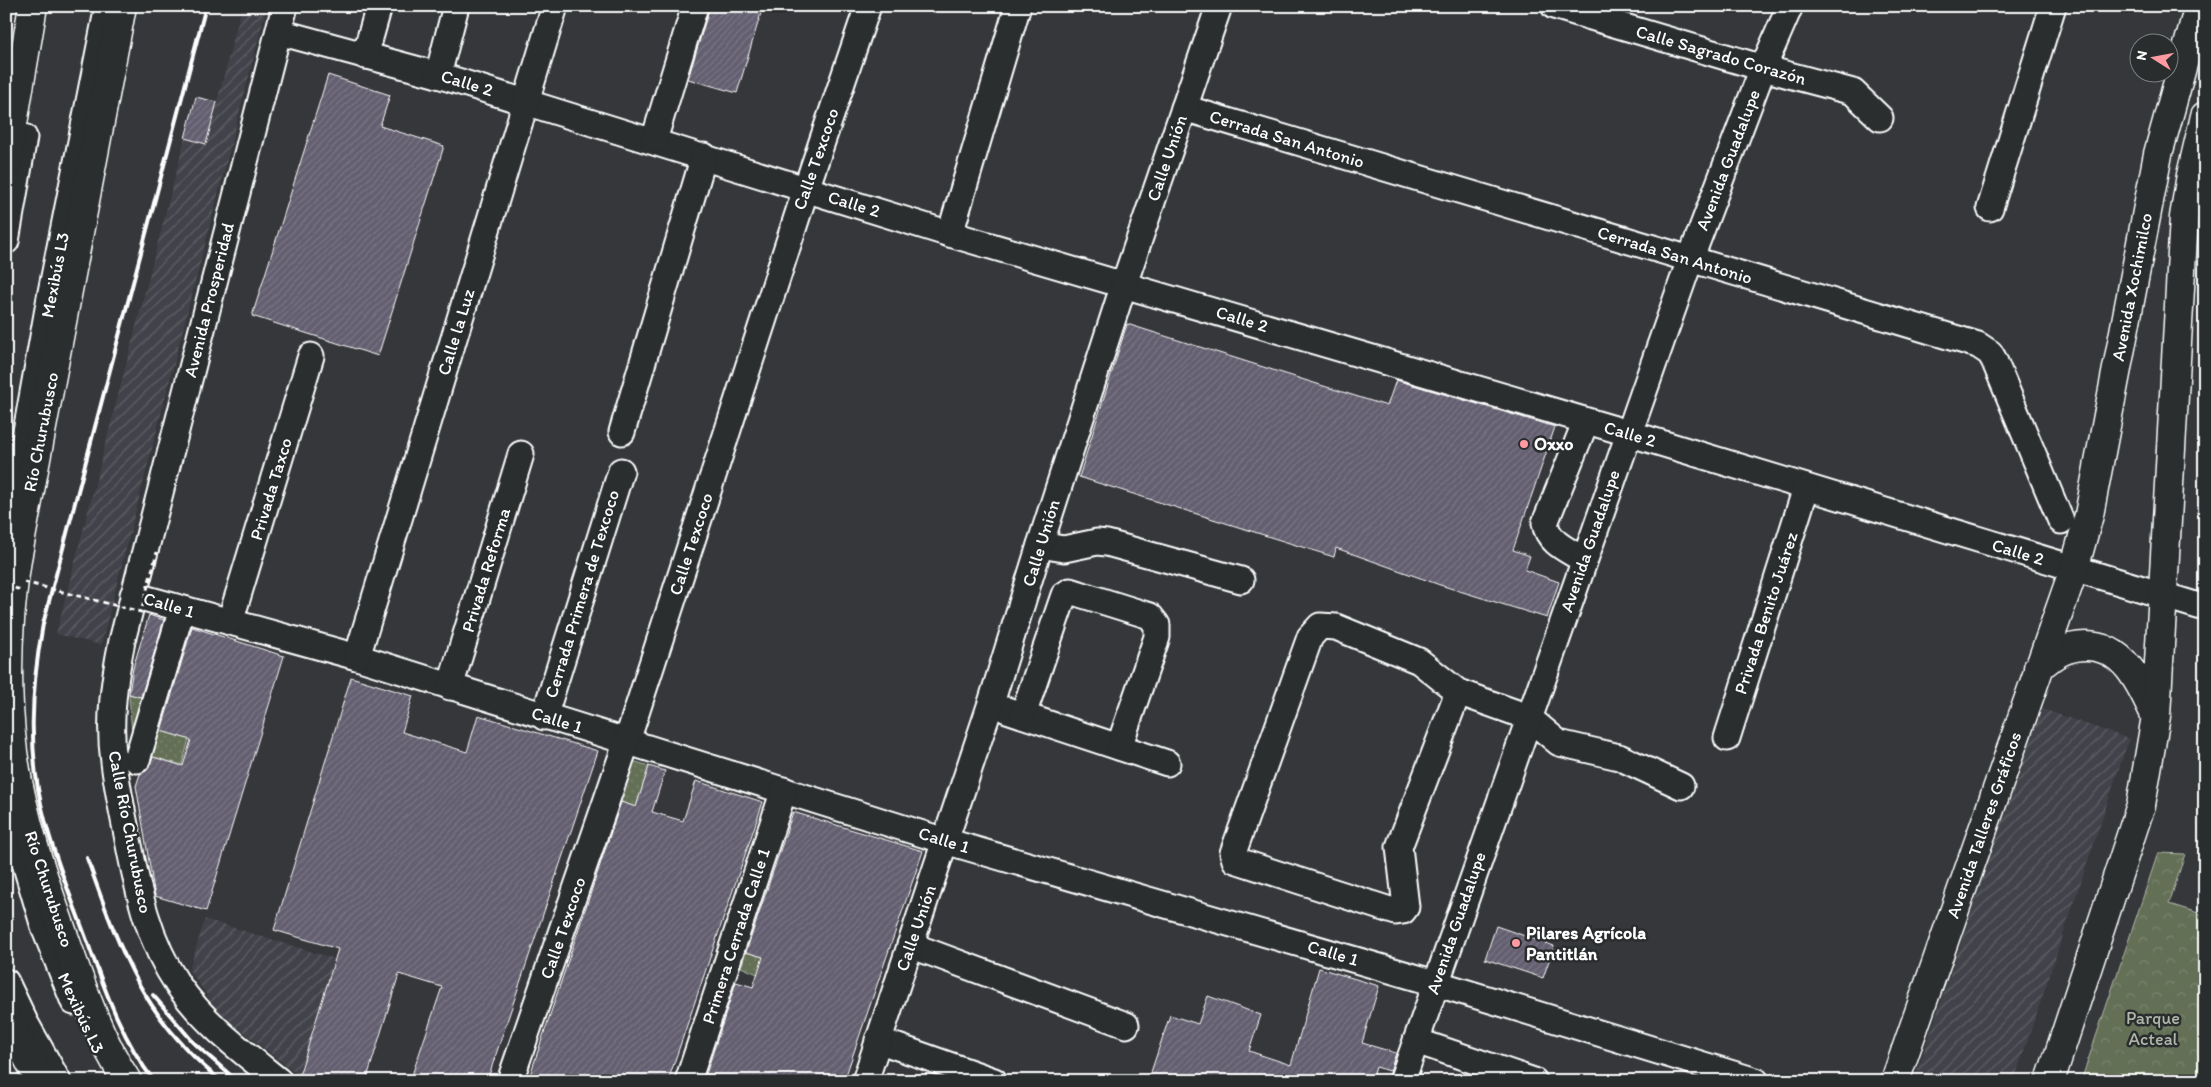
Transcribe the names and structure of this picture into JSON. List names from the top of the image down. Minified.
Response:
{"streets":{"main road":["Avenida Xochimilco","Río Churubusco","Avenida Talleres Gráficos"],"street":["Calle Sagrado Corazón","Calle 2","Cerrada San Antonio","Calle Unión","Calle Texcoco","Avenida Guadalupe","Mexibús L3","Avenida Prosperidad","Calle la Luz","Privada Taxco","Privada Reforma","Cerrada Primera de Texcoco","Calle 1","Privada Benito Juárez","Calle Río Churubusco","Primera Cerrada Calle 1"]},"crossings":[["Calle Sagrado Corazón","Avenida Guadalupe"],["Calle 2","Calle Unión"],["Calle 2","Calle Texcoco"],["Calle 2","Avenida Guadalupe"],["Calle 2","Avenida Xochimilco"],["Calle 2","Avenida Prosperidad"],["Calle 2","Calle la Luz"],["Calle 2","Privada Benito Juárez"],["Calle 2","Avenida Talleres Gráficos"],["Cerrada San Antonio","Calle Unión"],["Cerrada San Antonio","Avenida Guadalupe"],["Calle Unión","Calle 1"],["Calle Texcoco","Calle 1"],["Avenida Guadalupe","Calle 1"],["Avenida Xochimilco","Avenida Talleres Gráficos"],["Avenida Prosperidad","Calle 1"],["Avenida Prosperidad","Calle Río Churubusco"],["Calle la Luz","Calle 1"],["Privada Taxco","Calle 1"],["Privada Reforma","Calle 1"],["Cerrada Primera de Texcoco","Calle 1"],["Calle 1","Calle Río Churubusco"],["Calle 1","Primera Cerrada Calle 1"]],"parks":["Parque Acteal"],"places":["Oxxo","Pilares Agrícola Pantitlán"],"north":"left"}
